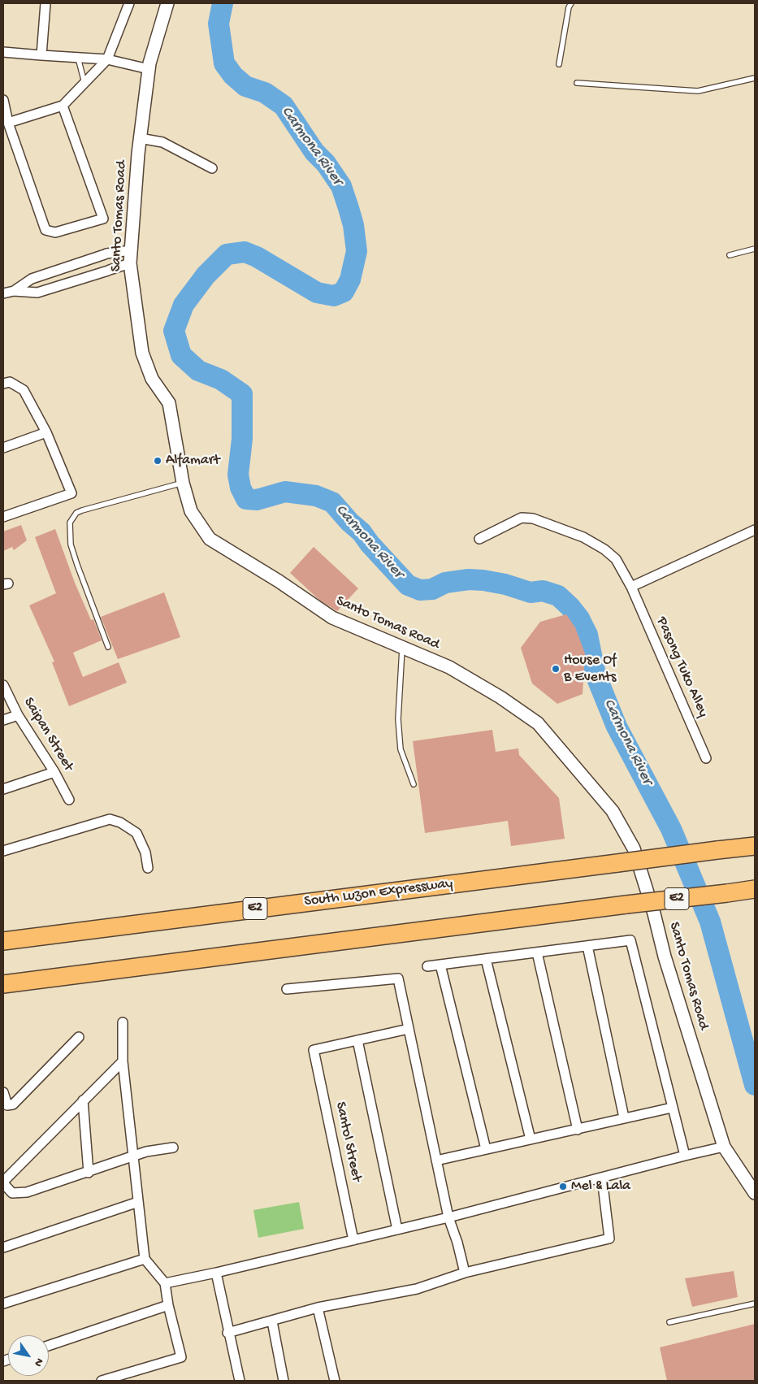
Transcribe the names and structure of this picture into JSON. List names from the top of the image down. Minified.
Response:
{"streets":{"highway":["South Luzon Expressway","E2"],"street":["Santo Tomas Road","Pasong Tuko Alley","Saipan Street","Santol Street"]},"water":["Carmona River"],"places":["Alfamart","House Of B Events","Mel & Lala"],"north":"bottom right"}
